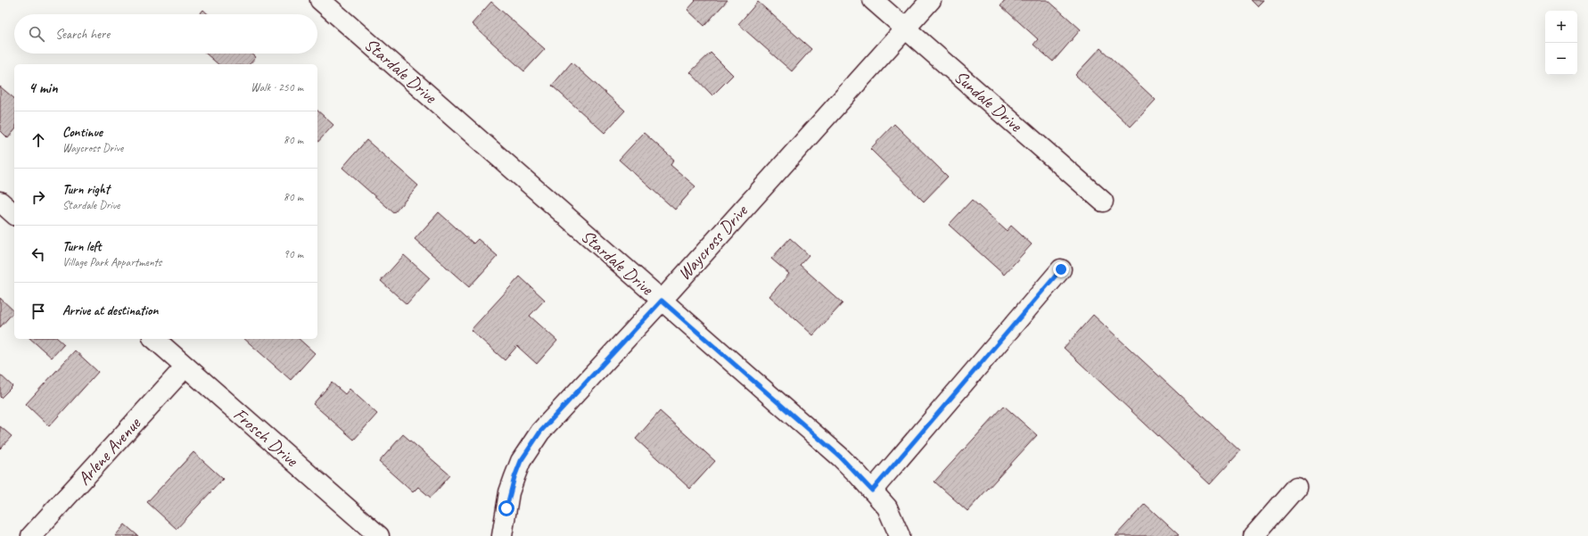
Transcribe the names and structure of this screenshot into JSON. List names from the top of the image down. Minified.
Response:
{"streets":{"street":["Stardale Drive","Sundale Drive","Waycross Drive","Frosch Drive","Arlene Avenue"]},"crossings":[["Stardale Drive","Waycross Drive"],["Sundale Drive","Waycross Drive"],["Frosch Drive","Arlene Avenue"]],"page":{"map_buttons":["+","−"],"search":"Search here","heading":["4 min","Walk · 250 m"],"list":[["Continue","Waycross Drive","80 m"],["Turn right","Stardale Drive","80 m"],["Turn left","Village Park Appartments","90 m"],"Arrive at destination"]}}
